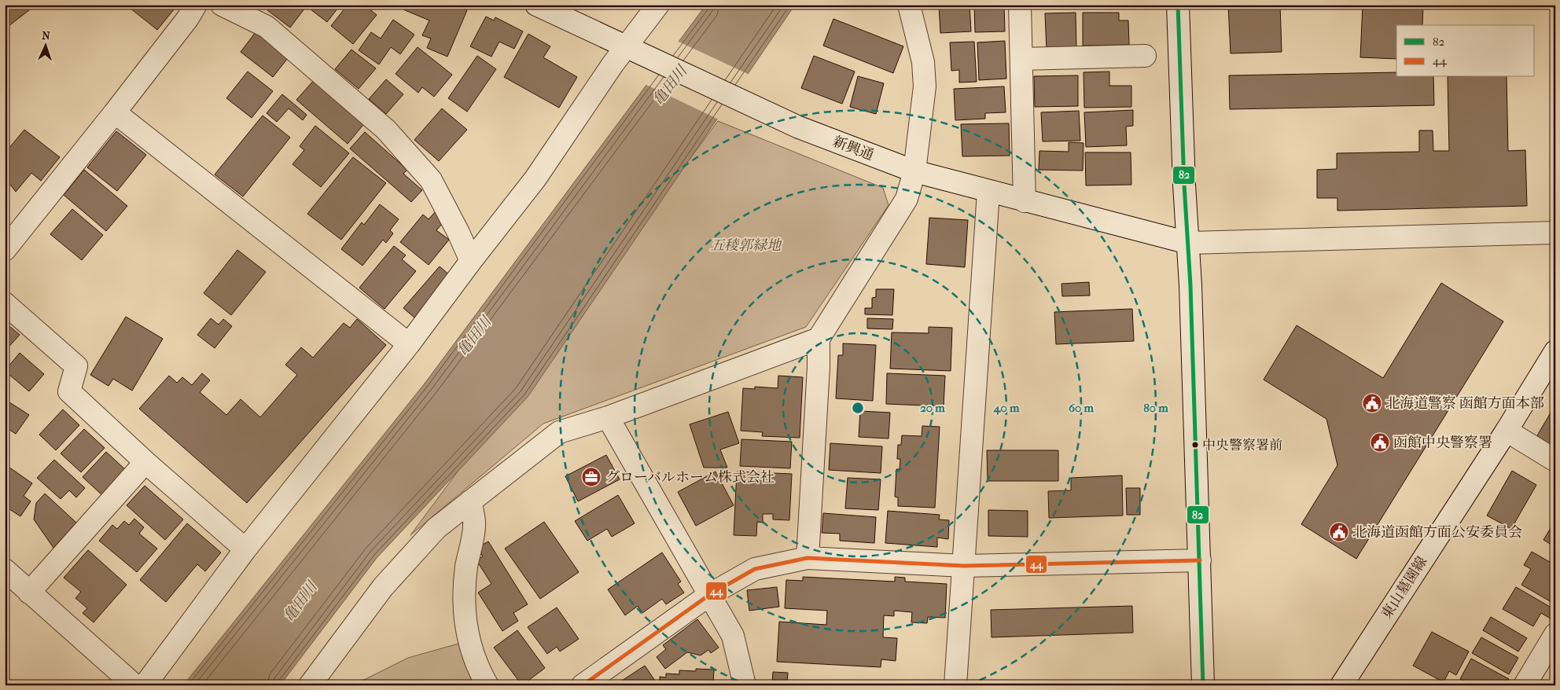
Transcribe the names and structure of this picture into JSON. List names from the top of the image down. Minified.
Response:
{"streets":{"street":["新興通","東山墓園線"]},"water":["亀田川"],"parks":["五稜郭緑地"],"places":{"public building":["北海道警察 函館方面本部","函館中央警察署","北海道函館方面公安委員会"],"other":["中央警察署前"],"office":["グローバルホーム株式会社"]},"lines":["transit line 82","transit line 44"],"legend":["82","44"],"north":"top","rings":["20 m","40 m","60 m","80 m"]}
